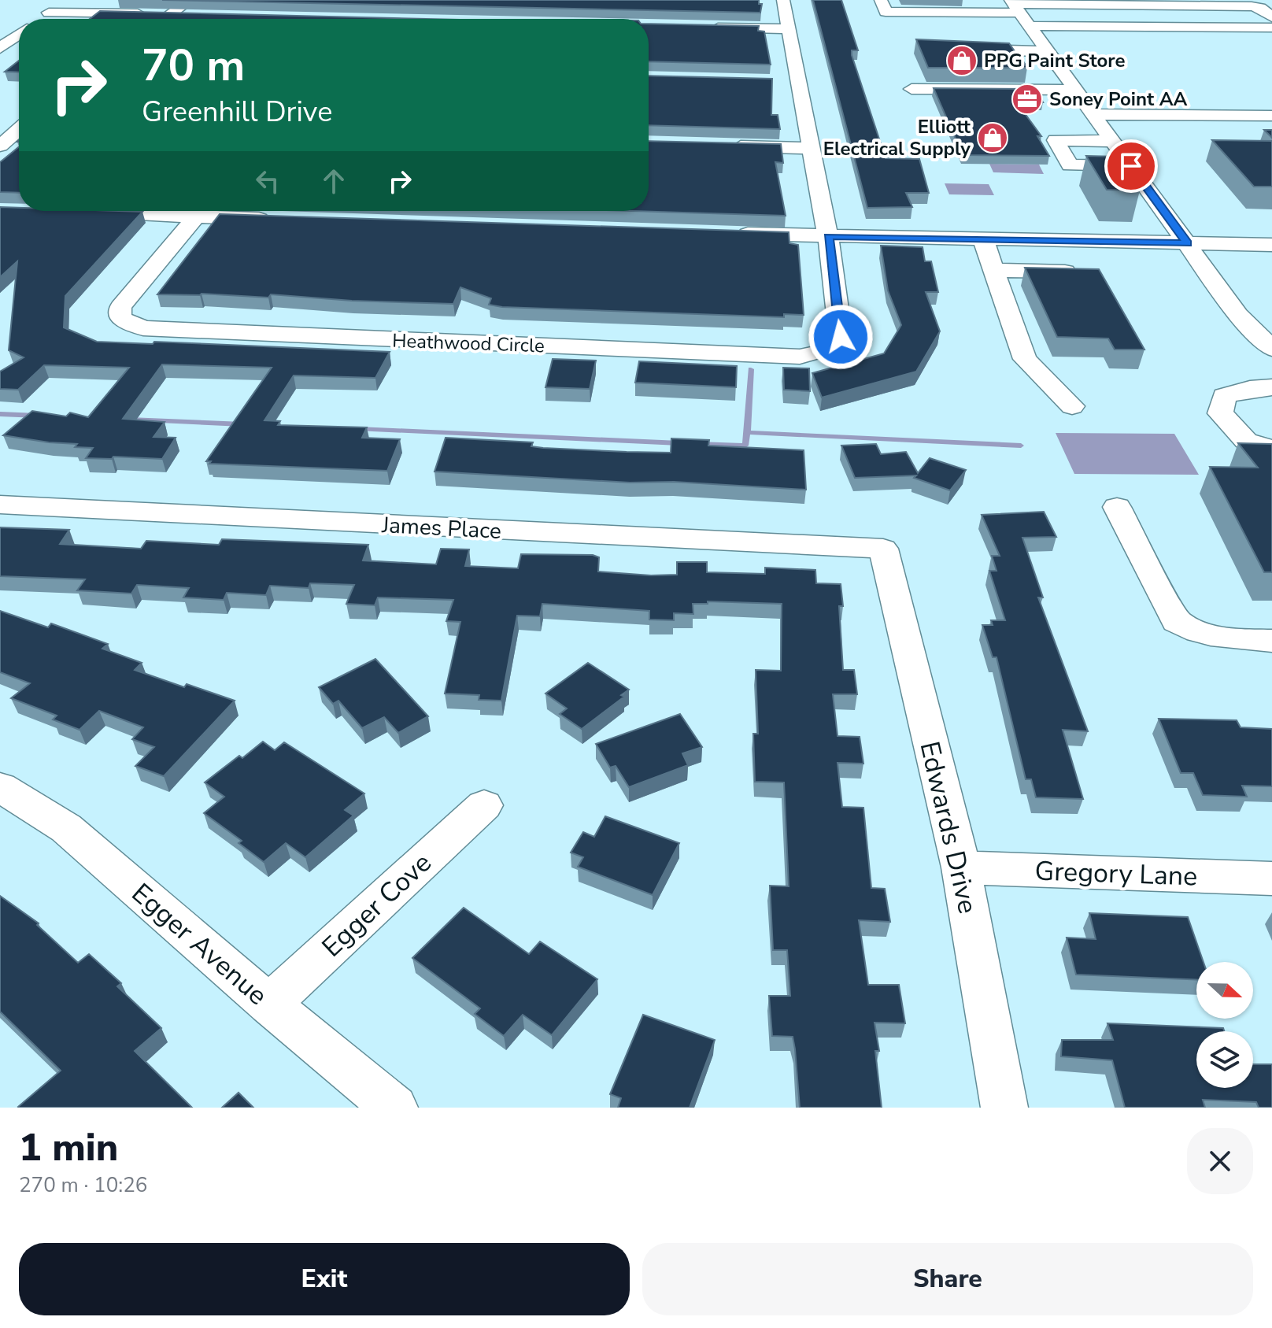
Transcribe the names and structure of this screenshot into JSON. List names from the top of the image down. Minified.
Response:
{"streets":{"street":["Heathwood Circle","James Place","Edwards Drive","Gregory Lane","Egger Cove","Egger Avenue"]},"crossings":[["James Place","Edwards Drive"],["Edwards Drive","Gregory Lane"],["Egger Cove","Egger Avenue"]],"places":{"shop":["PPG Paint Store","Elliott Electrical Supply"],"office":["Soney Point AA"]},"north":"right","page":{"turn":["70 m","Greenhill Drive"],"heading":["1 min","270 m · 10:26"],"buttons":["Exit","Share"]}}
